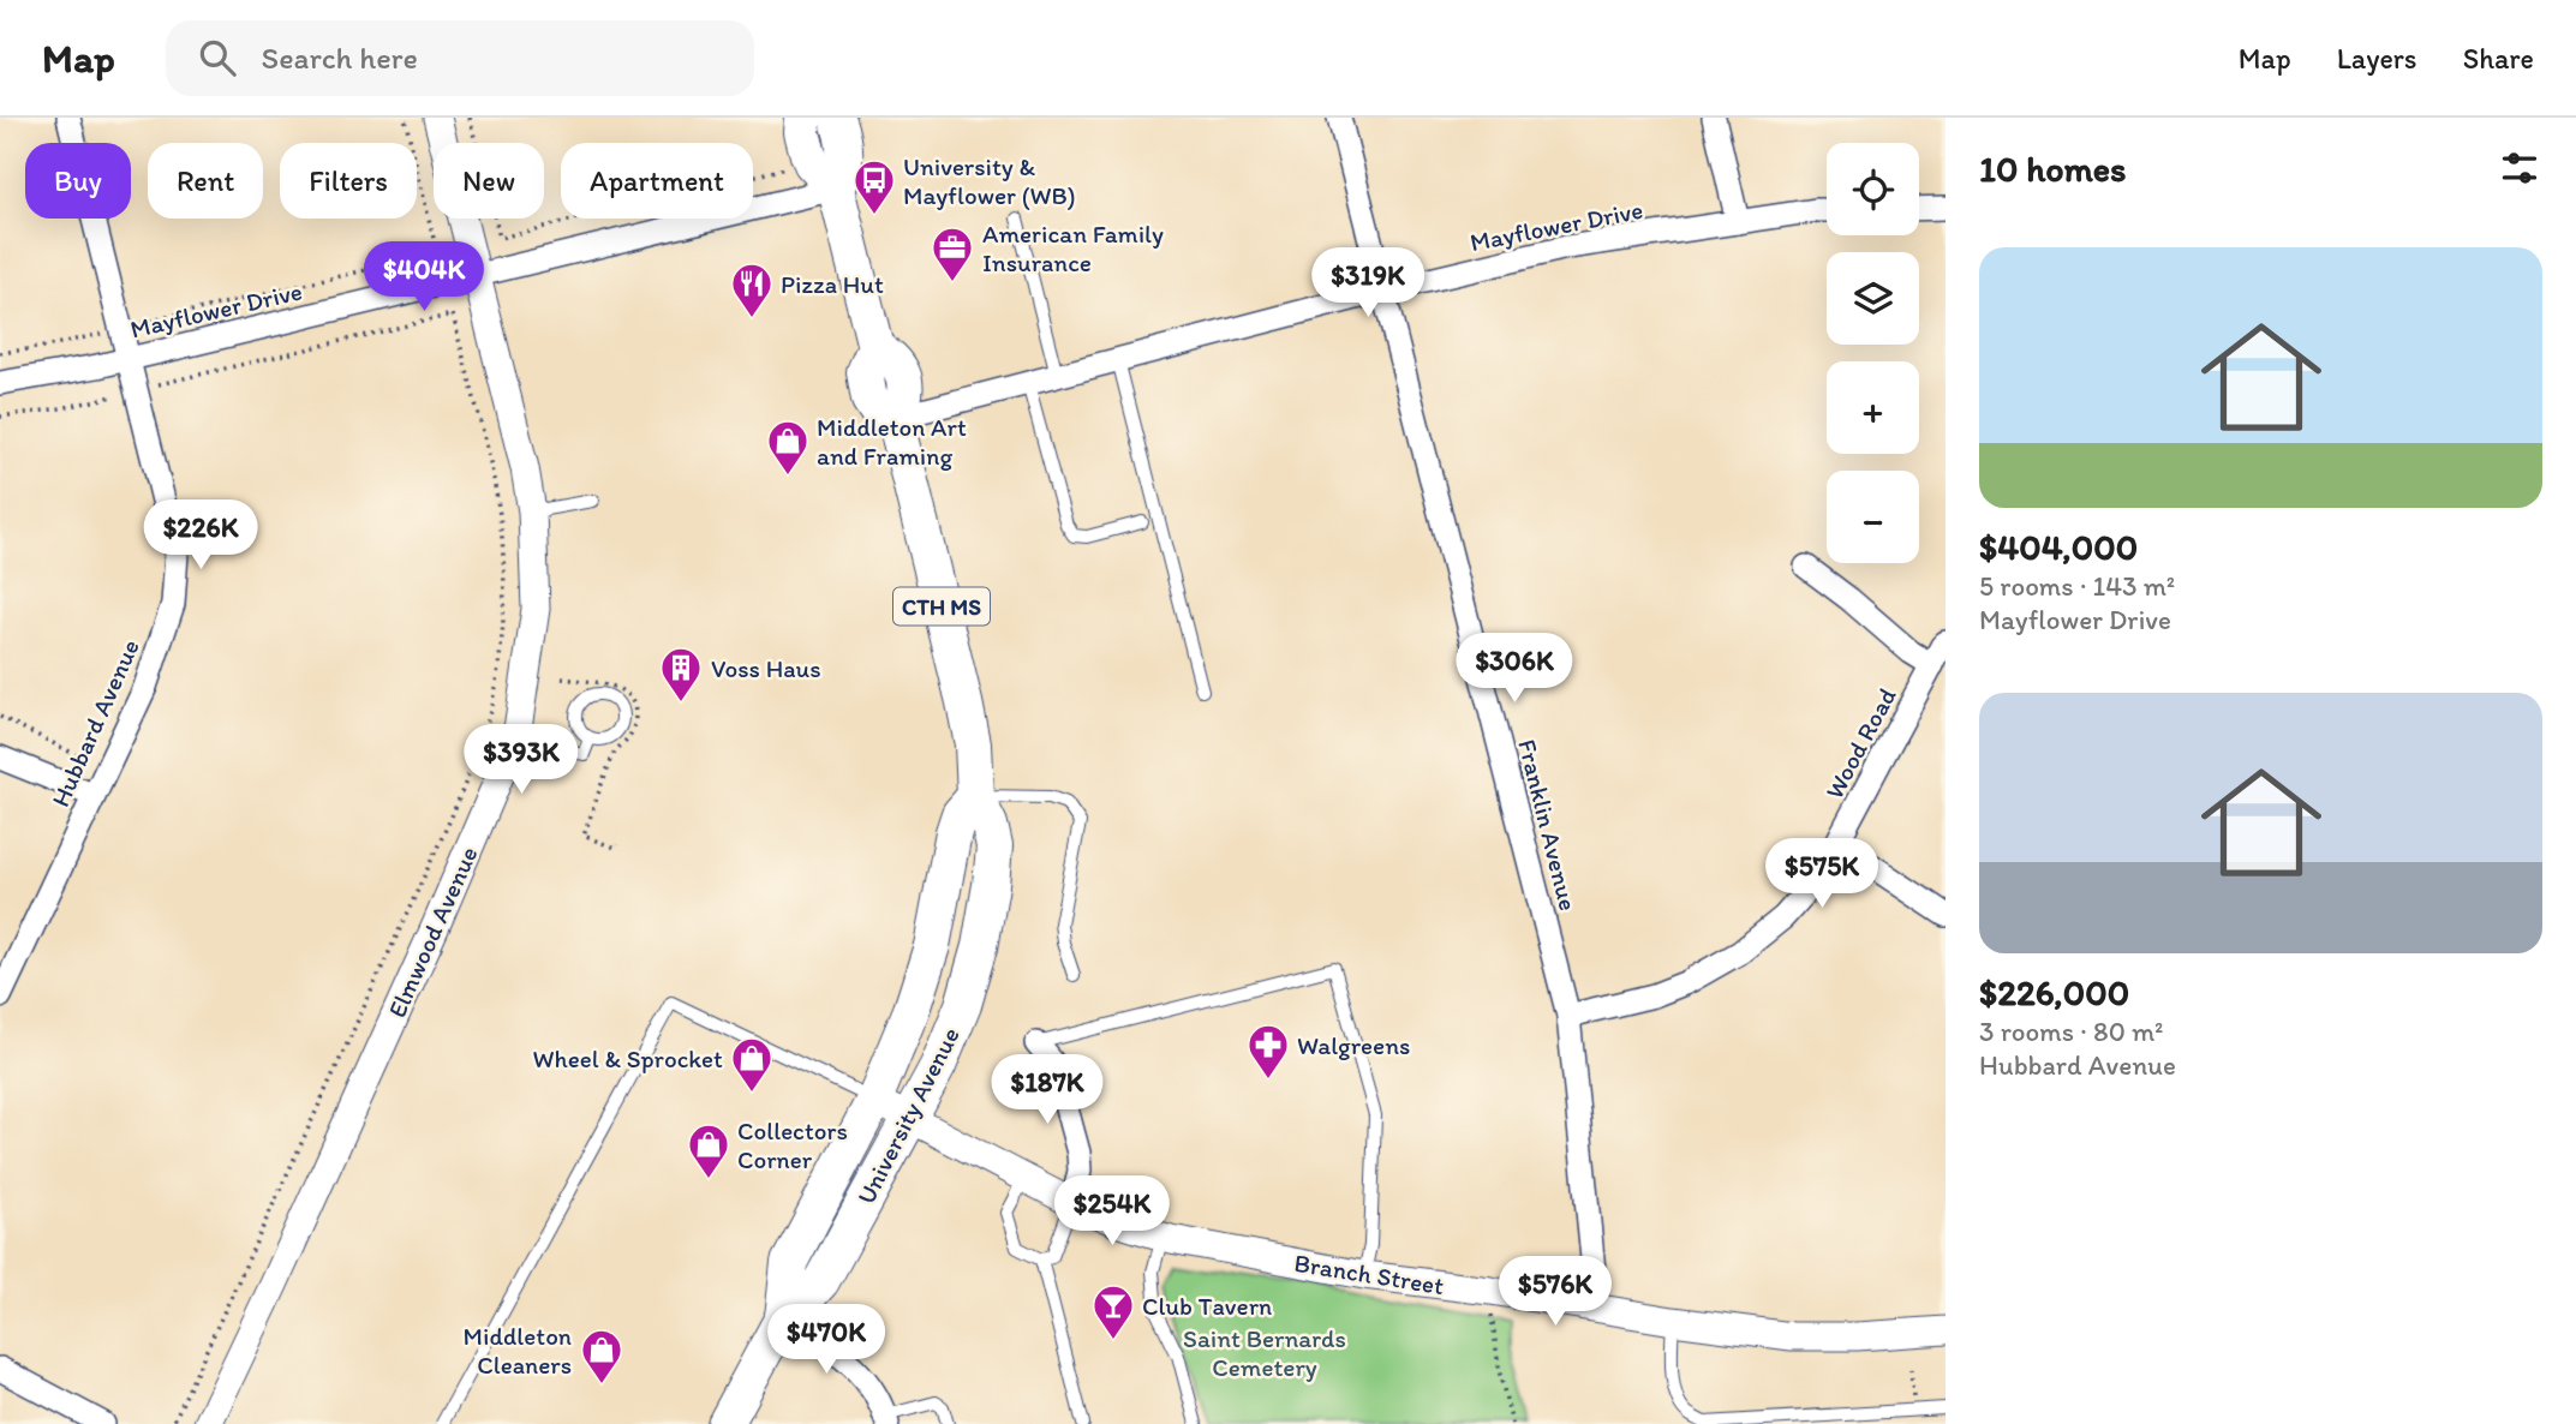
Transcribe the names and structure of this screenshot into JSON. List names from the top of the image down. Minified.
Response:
{"streets":{"main road":["CTH MS","University Avenue"],"street":["Mayflower Drive","Hubbard Avenue","Wood Road","Franklin Avenue","Elmwood Avenue","Branch Street"]},"crossings":[["Mayflower Drive","Hubbard Avenue"],["Mayflower Drive","Franklin Avenue"],["Mayflower Drive","Elmwood Avenue"],["Mayflower Drive","University Avenue"],["Wood Road","Franklin Avenue"],["Franklin Avenue","Branch Street"],["University Avenue","Branch Street"]],"parks":["Saint Bernards Cemetery"],"places":{"bus stop":["University & Mayflower (WB)"],"office":["American Family Insurance"],"restaurant":["Pizza Hut"],"shop":["Middleton Art and Framing","Wheel & Sprocket","Collectors Corner","Middleton Cleaners"],"building":["Voss Haus"],"pharmacy":["Walgreens"],"bar":["Club Tavern"]},"page":{"header":"Map","search":"Search here","nav":["Map","Layers","Share"],"heading":"10 homes","map_buttons":["+","−"],"chip":["Buy","Rent","Filters","New","Apartment"],"list":[{"name":"$404,000","note":"5 rooms · 143 m² · Mayflower Drive"},{"name":"$226,000","note":"3 rooms · 80 m² · Hubbard Avenue"}],"price":["$404K","$319K","$226K","$306K","$393K","$575K","$187K","$254K","$576K","$470K"]}}
